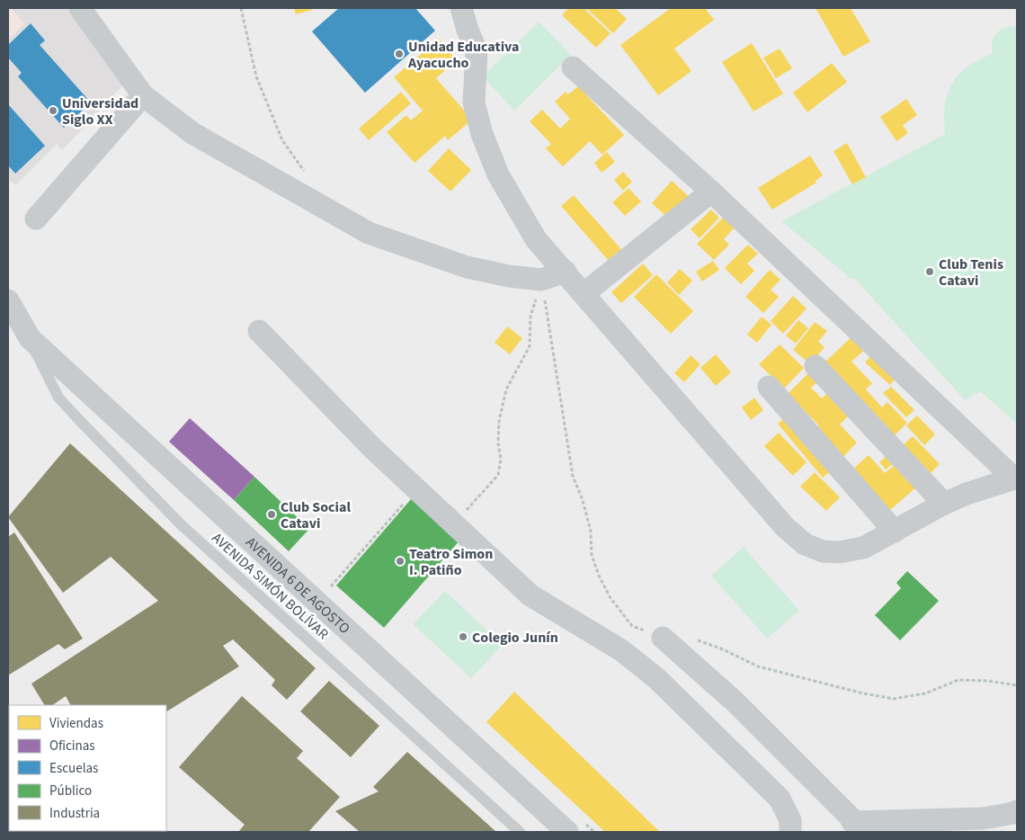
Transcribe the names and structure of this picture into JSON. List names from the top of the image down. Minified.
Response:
{"streets":{"street":["AVENIDA 6 DE AGOSTO"],"lane":["AVENIDA SIMÓN BOLÍVAR"]},"crossings":[["AVENIDA SIMÓN BOLÍVAR","AVENIDA 6 DE AGOSTO"]],"places":["Unidad Educativa Ayacucho","Universidad Siglo XX","Club Tenis Catavi","Club Social Catavi","Teatro Simon I. Patiño","Colegio Junín"],"legend":["Viviendas","Oficinas","Escuelas","Público","Industria"]}
